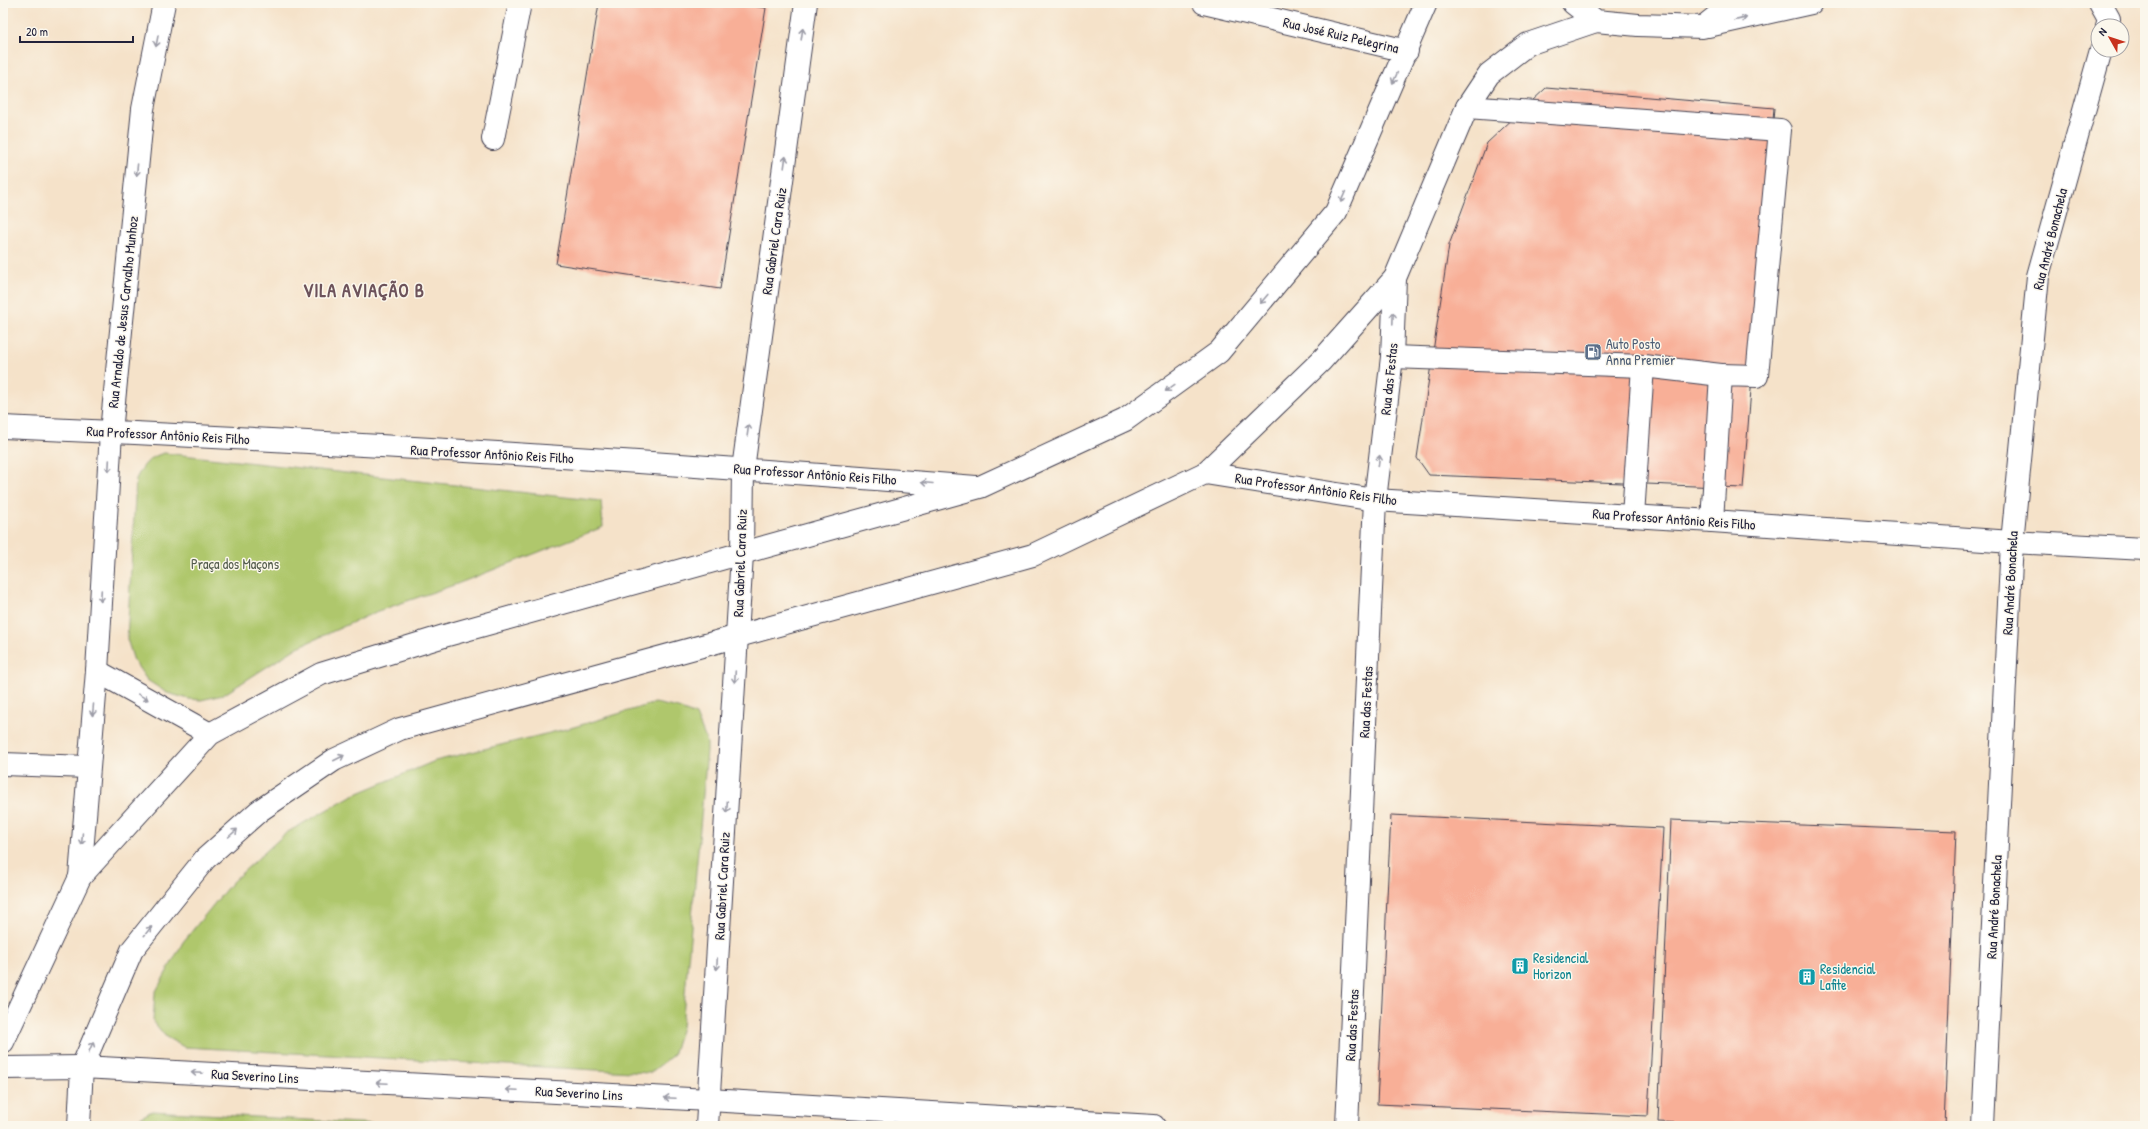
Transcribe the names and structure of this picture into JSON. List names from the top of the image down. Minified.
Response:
{"streets":{"main road":["Rua José Ruiz Pelegrina","Rua André Bonachela","Rua Gabriel Cara Ruiz","Rua Arnaldo de Jesus Carvalho Munhoz","Rua das Festas","Rua Professor Antônio Reis Filho","Rua Severino Lins"]},"crossings":[["Rua André Bonachela","Rua Professor Antônio Reis Filho"],["Rua Gabriel Cara Ruiz","Rua Professor Antônio Reis Filho"],["Rua Gabriel Cara Ruiz","Rua Severino Lins"],["Rua Arnaldo de Jesus Carvalho Munhoz","Rua Professor Antônio Reis Filho"],["Rua das Festas","Rua Professor Antônio Reis Filho"]],"one_way":["Rua Arnaldo de Jesus Carvalho Munhoz","Rua Severino Lins"],"districts":["VILA AVIAÇÃO B"],"parks":["Praça dos Maçons"],"places":{"fuel station":["Auto Posto Anna Premier"],"building":["Residencial Horizon","Residencial Lafite"]},"scale_bar":"20 m","north":"top left"}
